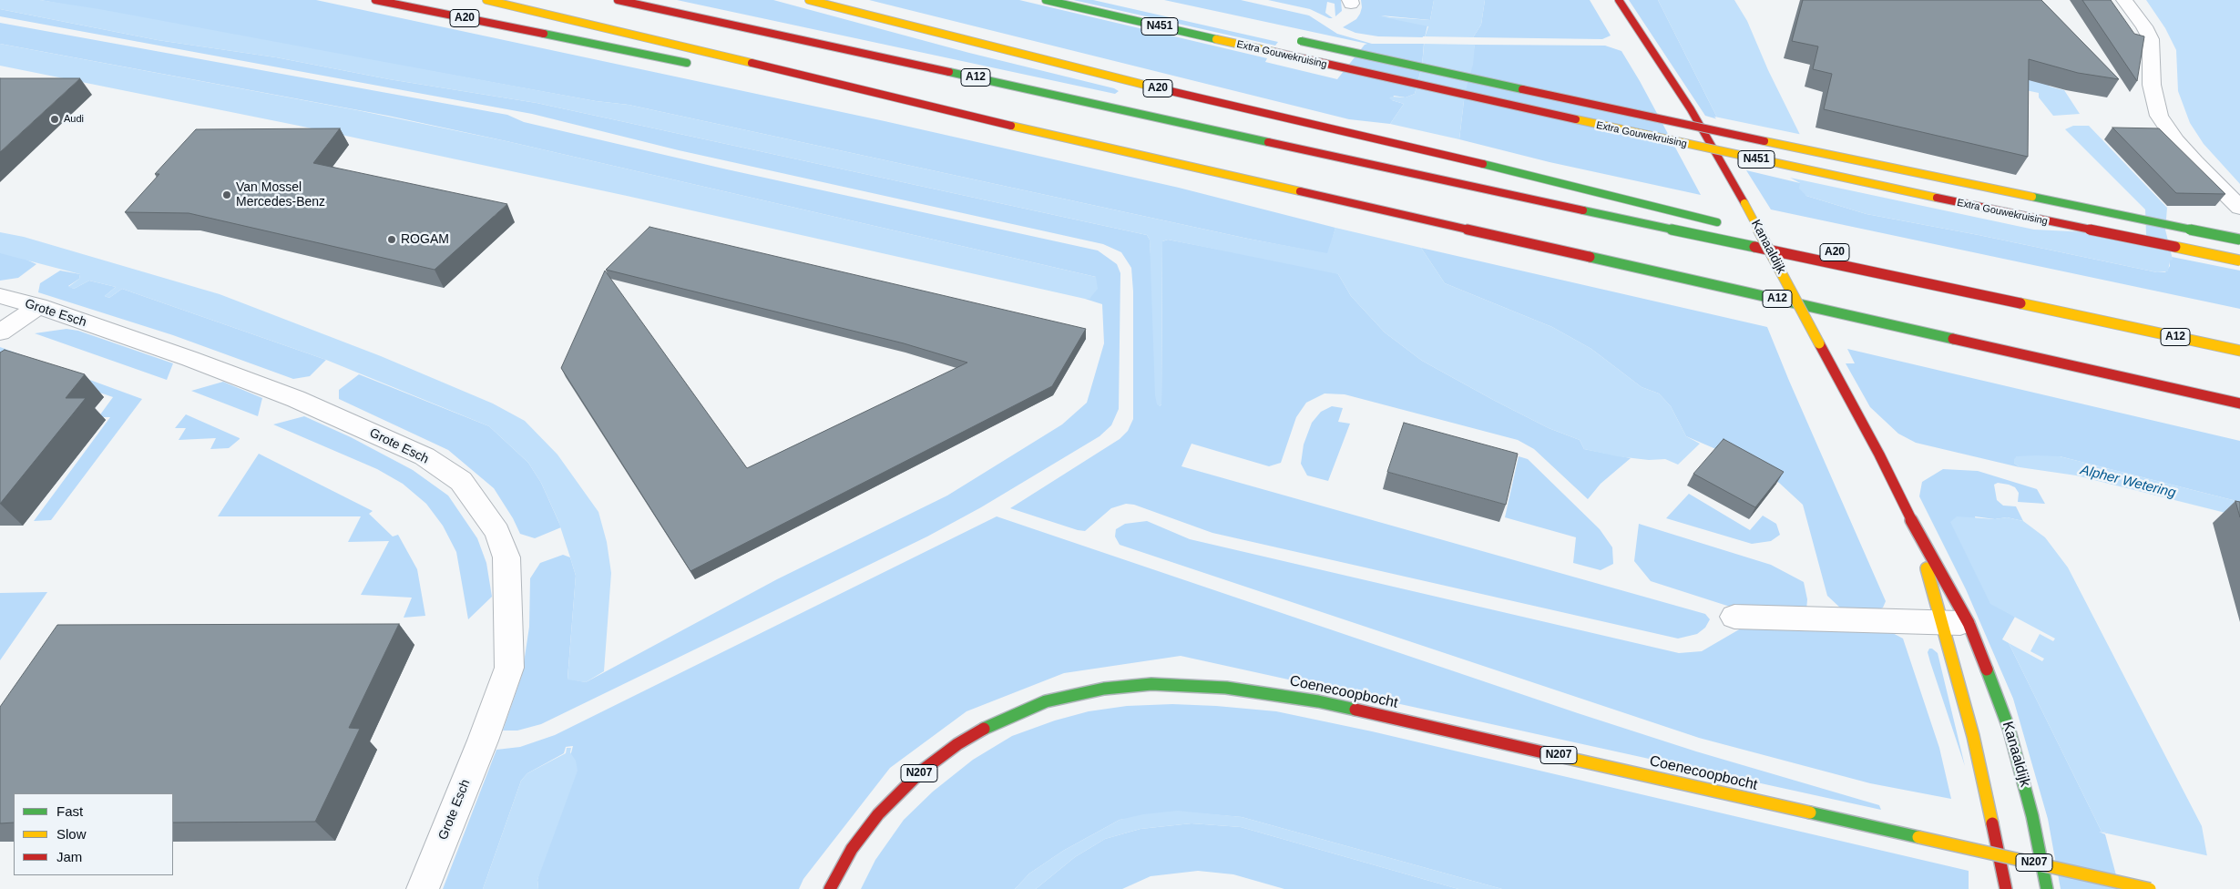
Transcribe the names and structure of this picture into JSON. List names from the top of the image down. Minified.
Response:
{"streets":{"main road":["A20","N451","Extra Gouwekruising","A12","Kanaaldijk","Coenecoopbocht","N207"],"street":["Grote Esch"]},"crossings":[["A20","A12"]],"water":["Alpher Wetering"],"places":["Audi","Van Mossel Mercedes-Benz","ROGAM"],"legend":["Fast","Slow","Jam"]}
